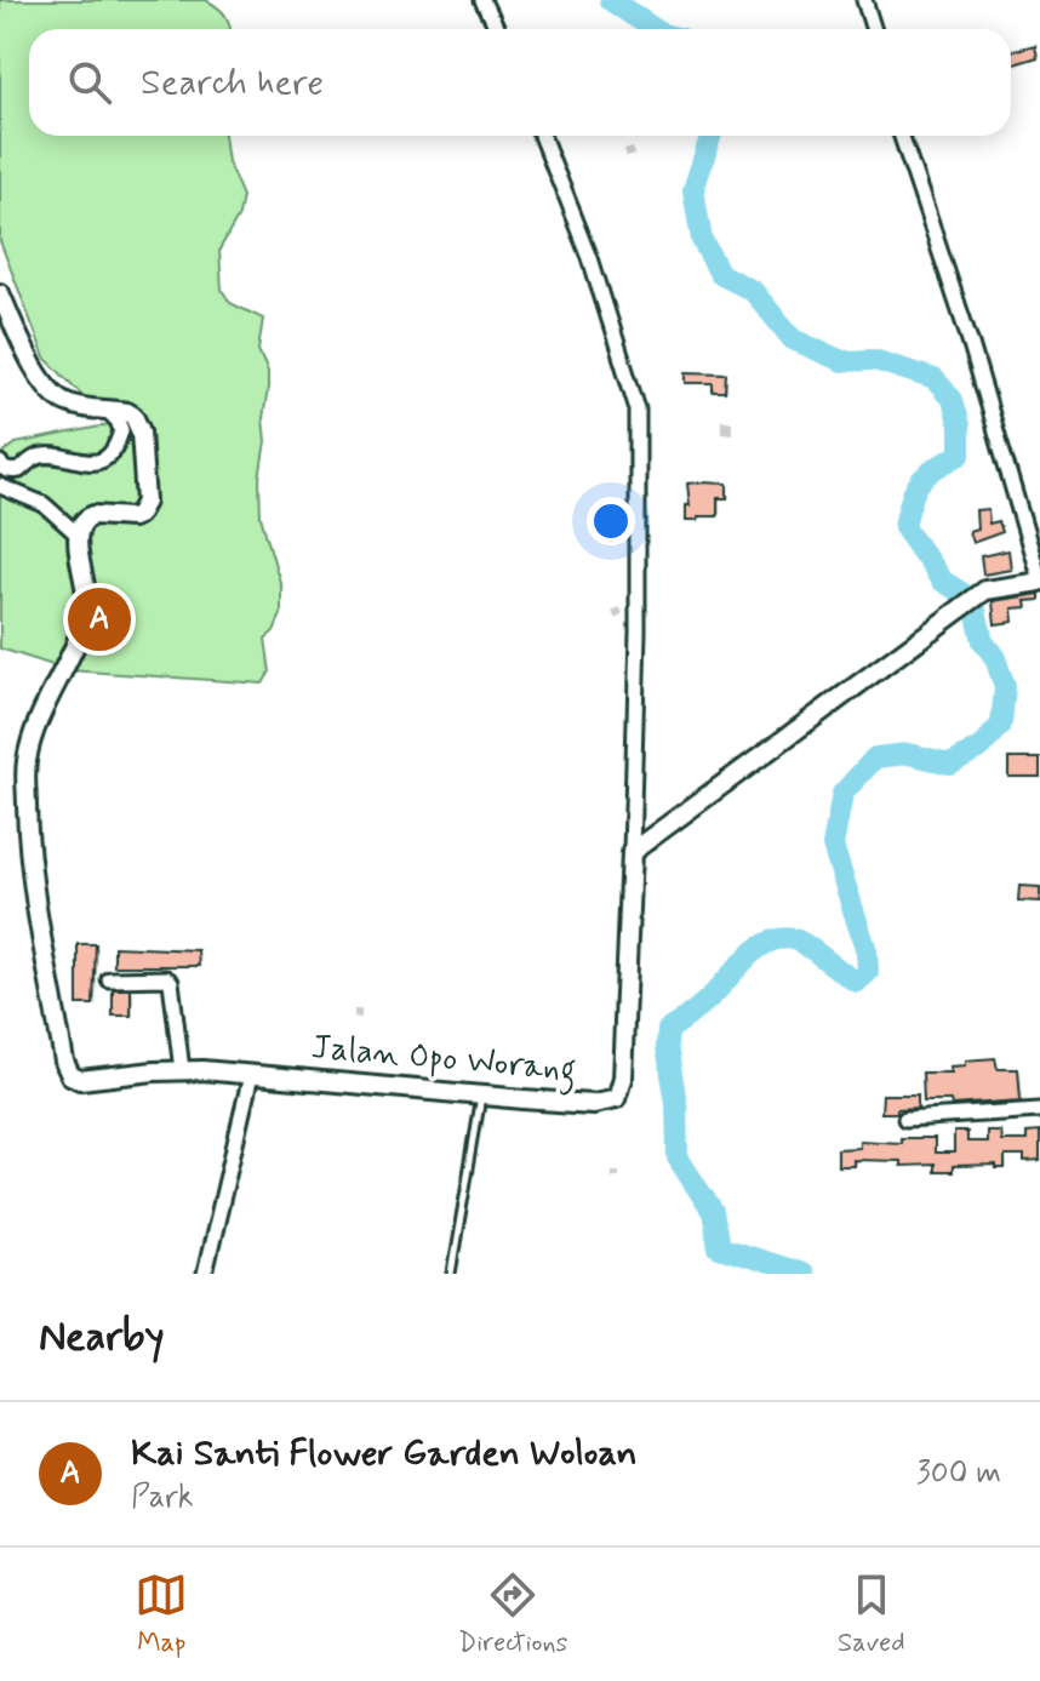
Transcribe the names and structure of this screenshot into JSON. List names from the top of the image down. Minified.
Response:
{"streets":{"street":["Jalan Opo Worang"]},"page":{"search":"Search here","pins":"A","heading":"Nearby","list":[{"mark":"A","name":"Kai Santi Flower Garden Woloan","note":"Park","value":"300 m"}],"nav":["Map","Directions","Saved"]}}
